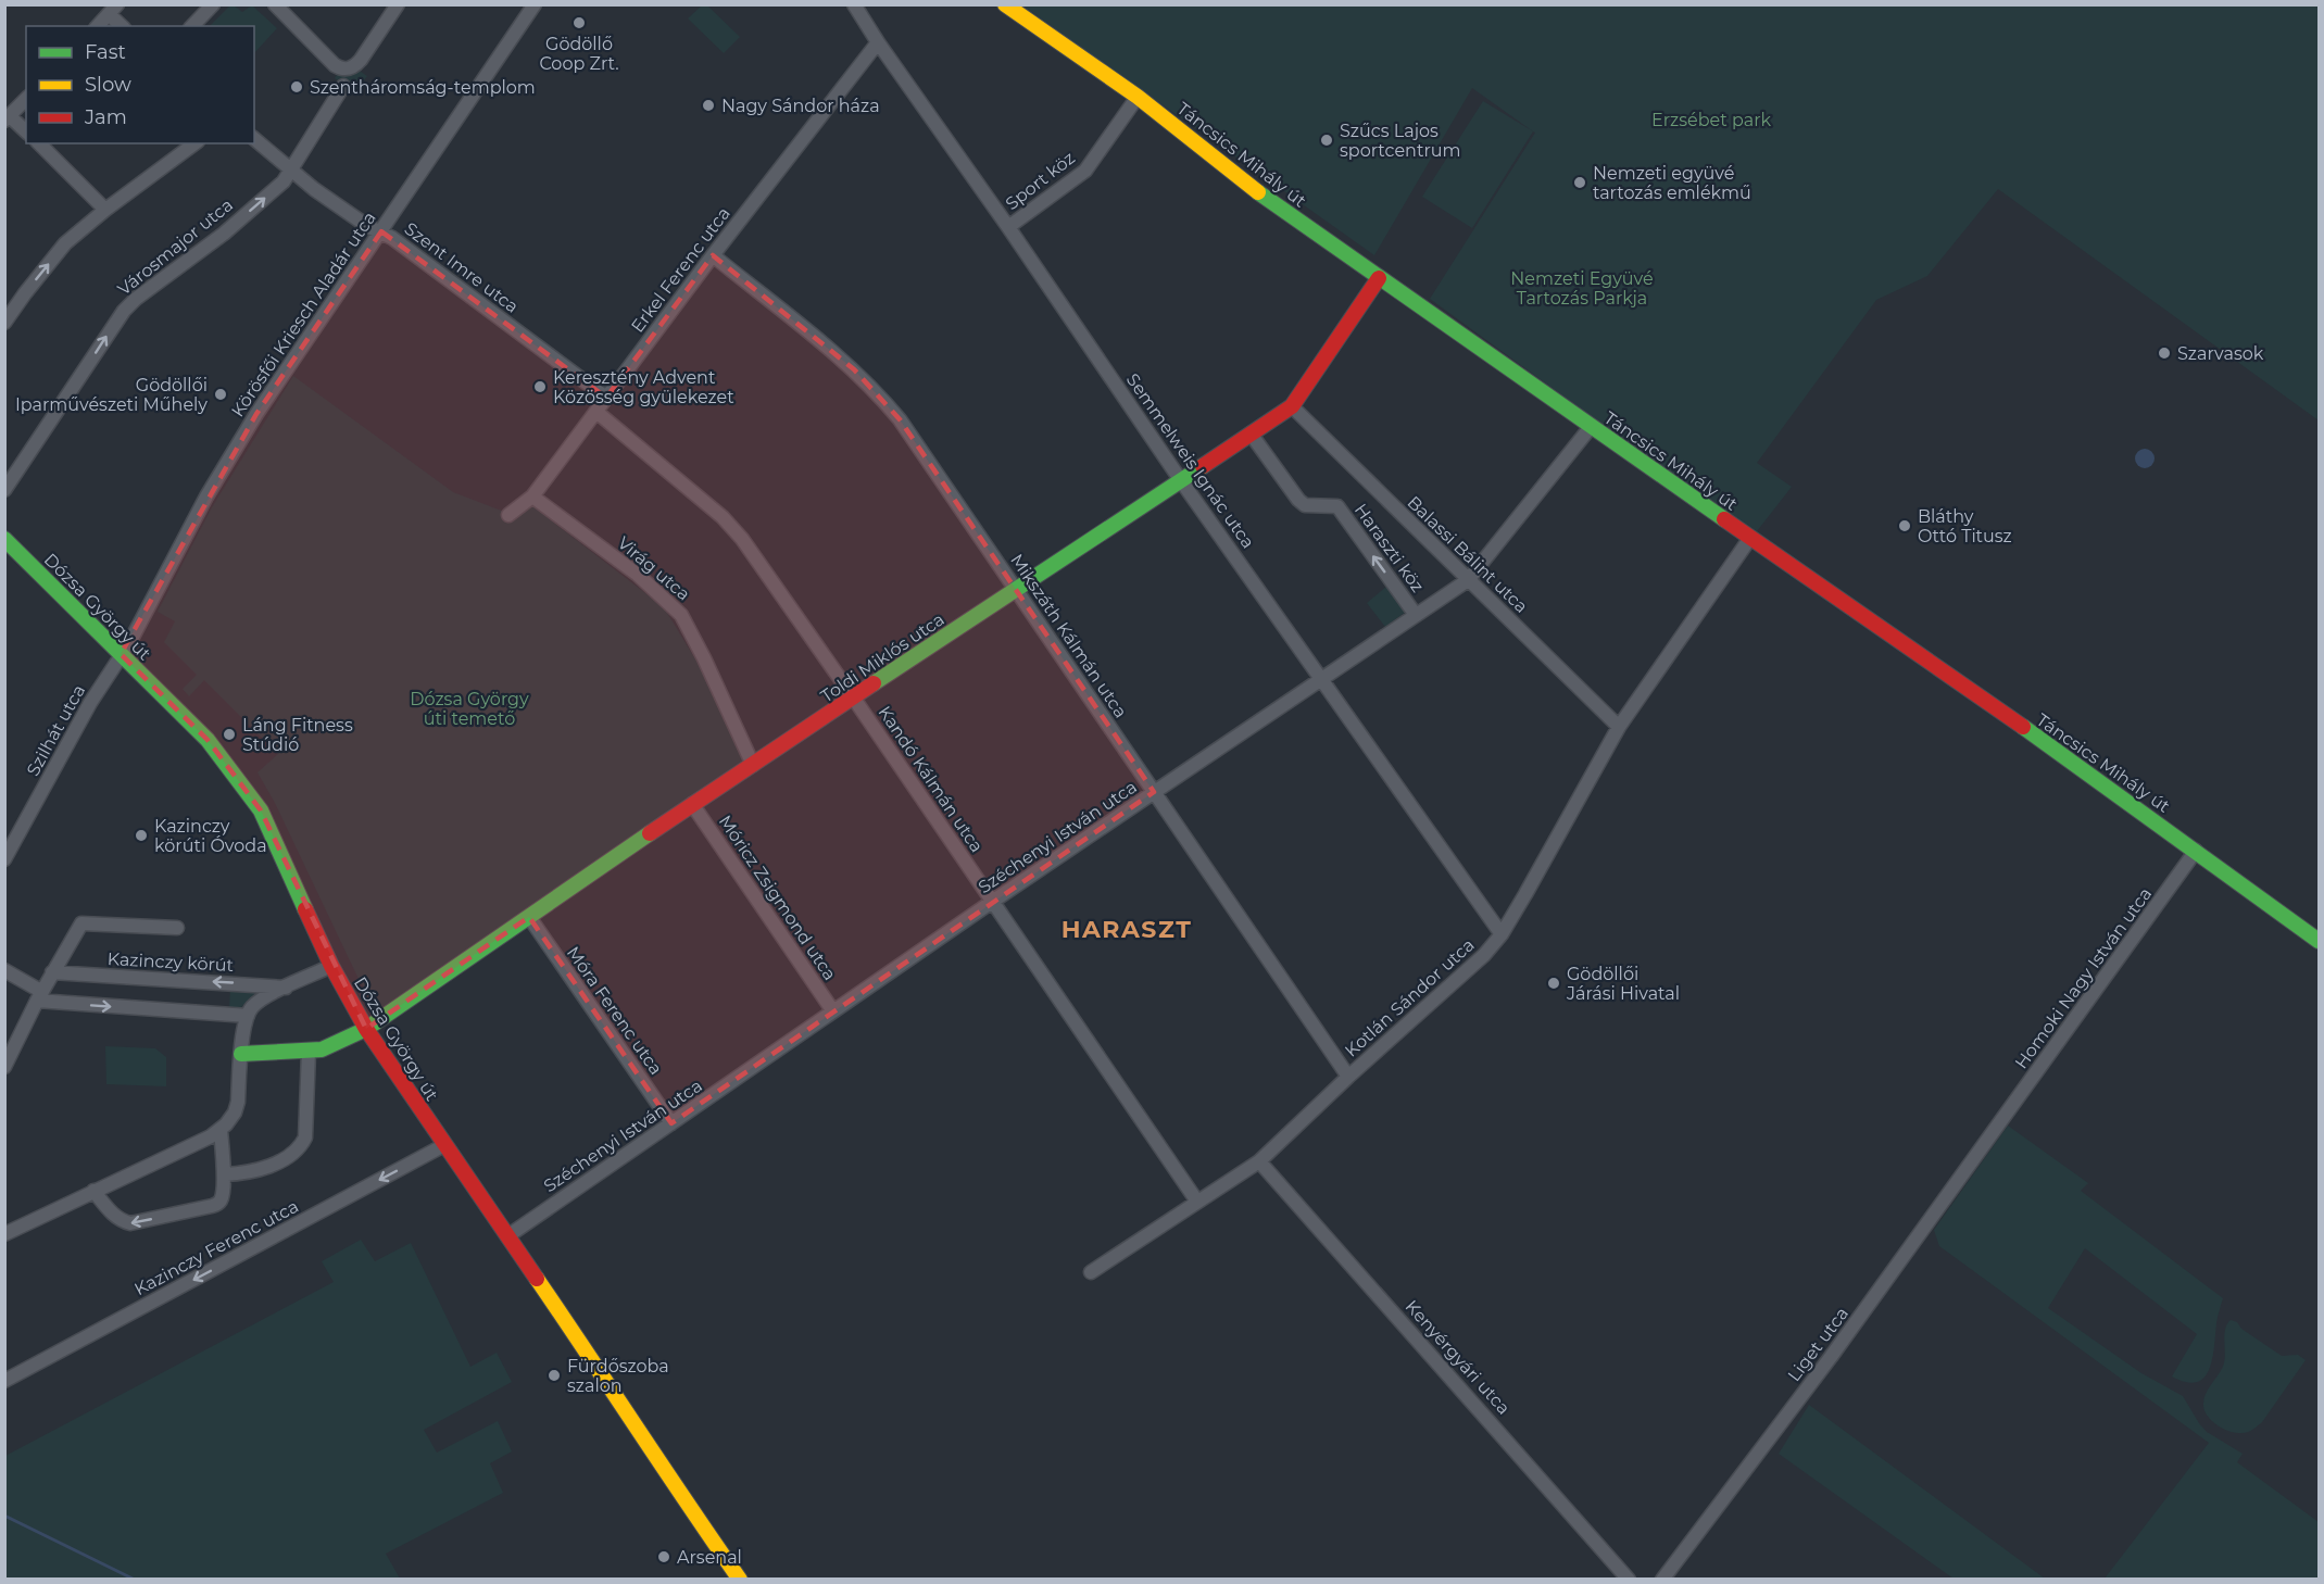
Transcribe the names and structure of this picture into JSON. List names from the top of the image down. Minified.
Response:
{"streets":{"street":["Táncsics Mihály út","Sport köz","Városmajor utca","Szent Imre utca","Erkel Ferenc utca","Körösfői Kriesch Aladár utca","Semmelweis Ignác utca","Haraszti köz","Balassi Bálint utca","Virág utca","Dózsa György út","Mikszáth Kálmán utca","Toldi Miklós utca","Szilhát utca","Kandó Kálmán utca","Széchenyi István utca","Móricz Zsigmond utca","Kazinczy körút","Homoki Nagy István utca","Kotlán Sándor utca","Móra Ferenc utca","Kazinczy Ferenc utca","Liget utca","Kenyérgyári utca"]},"crossings":[["Táncsics Mihály út","Sport köz"],["Táncsics Mihály út","Toldi Miklós utca"],["Táncsics Mihály út","Széchenyi István utca"],["Táncsics Mihály út","Homoki Nagy István utca"],["Táncsics Mihály út","Kotlán Sándor utca"],["Sport köz","Semmelweis Ignác utca"],["Városmajor utca","Szent Imre utca"],["Szent Imre utca","Erkel Ferenc utca"],["Szent Imre utca","Körösfői Kriesch Aladár utca"],["Erkel Ferenc utca","Semmelweis Ignác utca"],["Erkel Ferenc utca","Virág utca"],["Erkel Ferenc utca","Mikszáth Kálmán utca"],["Erkel Ferenc utca","Kandó Kálmán utca"],["Körösfői Kriesch Aladár utca","Dózsa György út"],["Körösfői Kriesch Aladár utca","Szilhát utca"],["Semmelweis Ignác utca","Toldi Miklós utca"],["Semmelweis Ignác utca","Széchenyi István utca"],["Semmelweis Ignác utca","Kotlán Sándor utca"],["Haraszti köz","Toldi Miklós utca"],["Haraszti köz","Széchenyi István utca"],["Balassi Bálint utca","Toldi Miklós utca"],["Balassi Bálint utca","Széchenyi István utca"],["Balassi Bálint utca","Kotlán Sándor utca"],["Virág utca","Toldi Miklós utca"],["Dózsa György út","Toldi Miklós utca"],["Dózsa György út","Szilhát utca"],["Dózsa György út","Széchenyi István utca"],["Dózsa György út","Kazinczy körút"],["Dózsa György út","Kazinczy Ferenc utca"],["Mikszáth Kálmán utca","Toldi Miklós utca"],["Mikszáth Kálmán utca","Széchenyi István utca"],["Mikszáth Kálmán utca","Kotlán Sándor utca"],["Toldi Miklós utca","Kandó Kálmán utca"],["Toldi Miklós utca","Móricz Zsigmond utca"],["Toldi Miklós utca","Móra Ferenc utca"],["Kandó Kálmán utca","Széchenyi István utca"],["Kandó Kálmán utca","Kotlán Sándor utca"],["Széchenyi István utca","Móricz Zsigmond utca"],["Széchenyi István utca","Móra Ferenc utca"],["Homoki Nagy István utca","Liget utca"],["Kotlán Sándor utca","Kenyérgyári utca"]],"one_way":["Haraszti köz","Kazinczy Ferenc utca"],"districts":["HARASZT"],"parks":["Erzsébet park","Nemzeti Együvé Tartozás Parkja","Dózsa György úti temető"],"places":["Gödöllő Coop Zrt.","Szentháromság-templom","Nagy Sándor háza","Szűcs Lajos sportcentrum","Nemzeti együvé tartozás emlékmű","Szarvasok","Keresztény Advent Közösség gyülekezet","Gödöllői Iparművészeti Műhely","Bláthy Ottó Titusz","Láng Fitness Stúdió","Kazinczy körúti Óvoda","Gödöllői Járási Hivatal","Fürdőszoba szalon","Arsenal"],"legend":["Fast","Slow","Jam"]}
